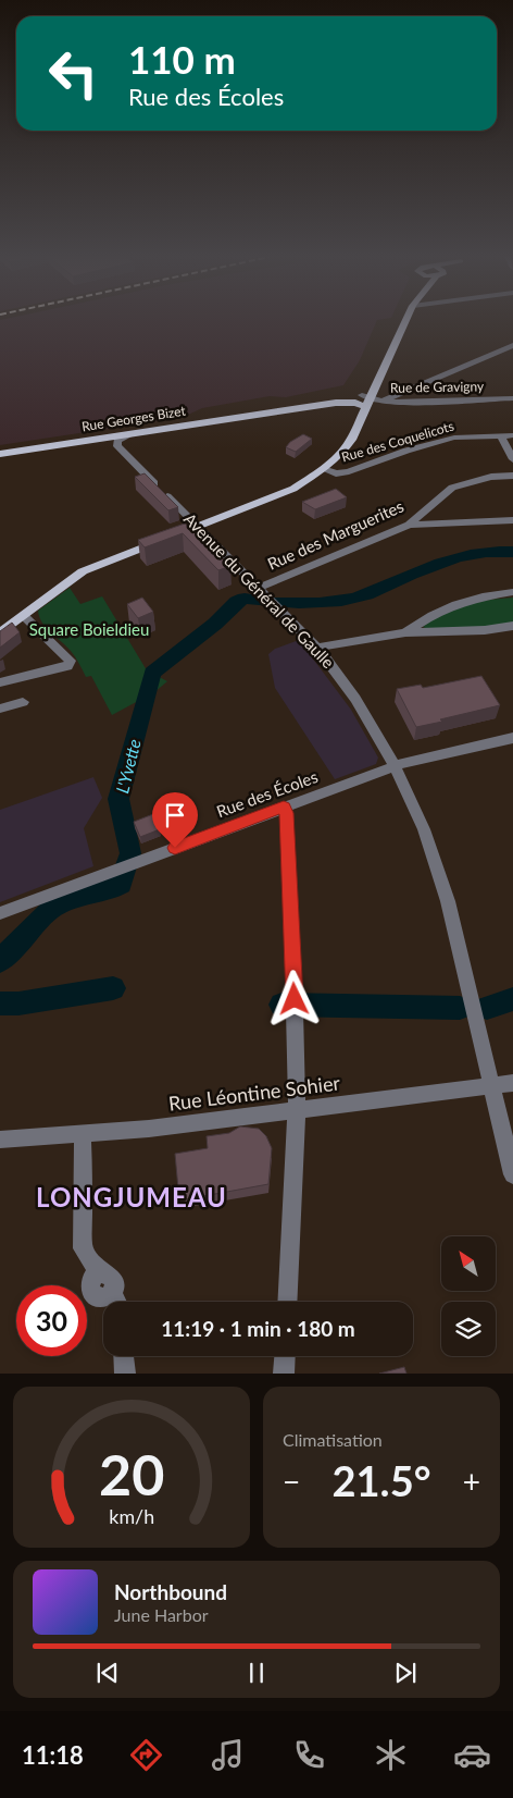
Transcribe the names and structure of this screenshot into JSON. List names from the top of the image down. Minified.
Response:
{"streets":{"main road":["Rue Georges Bizet"],"street":["Rue de Gravigny","Rue des Coquelicots","Rue des Marguerites","Avenue du Général de Gaulle","Rue des Écoles","Rue Léontine Sohier"]},"crossings":[["Rue de Gravigny","Rue Georges Bizet"],["Rue Georges Bizet","Avenue du Général de Gaulle"],["Rue des Marguerites","Avenue du Général de Gaulle"],["Avenue du Général de Gaulle","Rue des Écoles"],["Avenue du Général de Gaulle","Rue Léontine Sohier"]],"districts":["LONGJUMEAU"],"water":["L'Yvette"],"parks":["Square Boieldieu"],"north":"top left","page":{"turn":["110 m","Rue des Écoles"],"limit":"30","trip":"11:19 · 1 min · 180 m","tile":"Climatisation","heat":["−","21.5°","+"],"song":["Northbound","June Harbor"],"tabs":"11:18","gauge":["20","km/h"]}}
